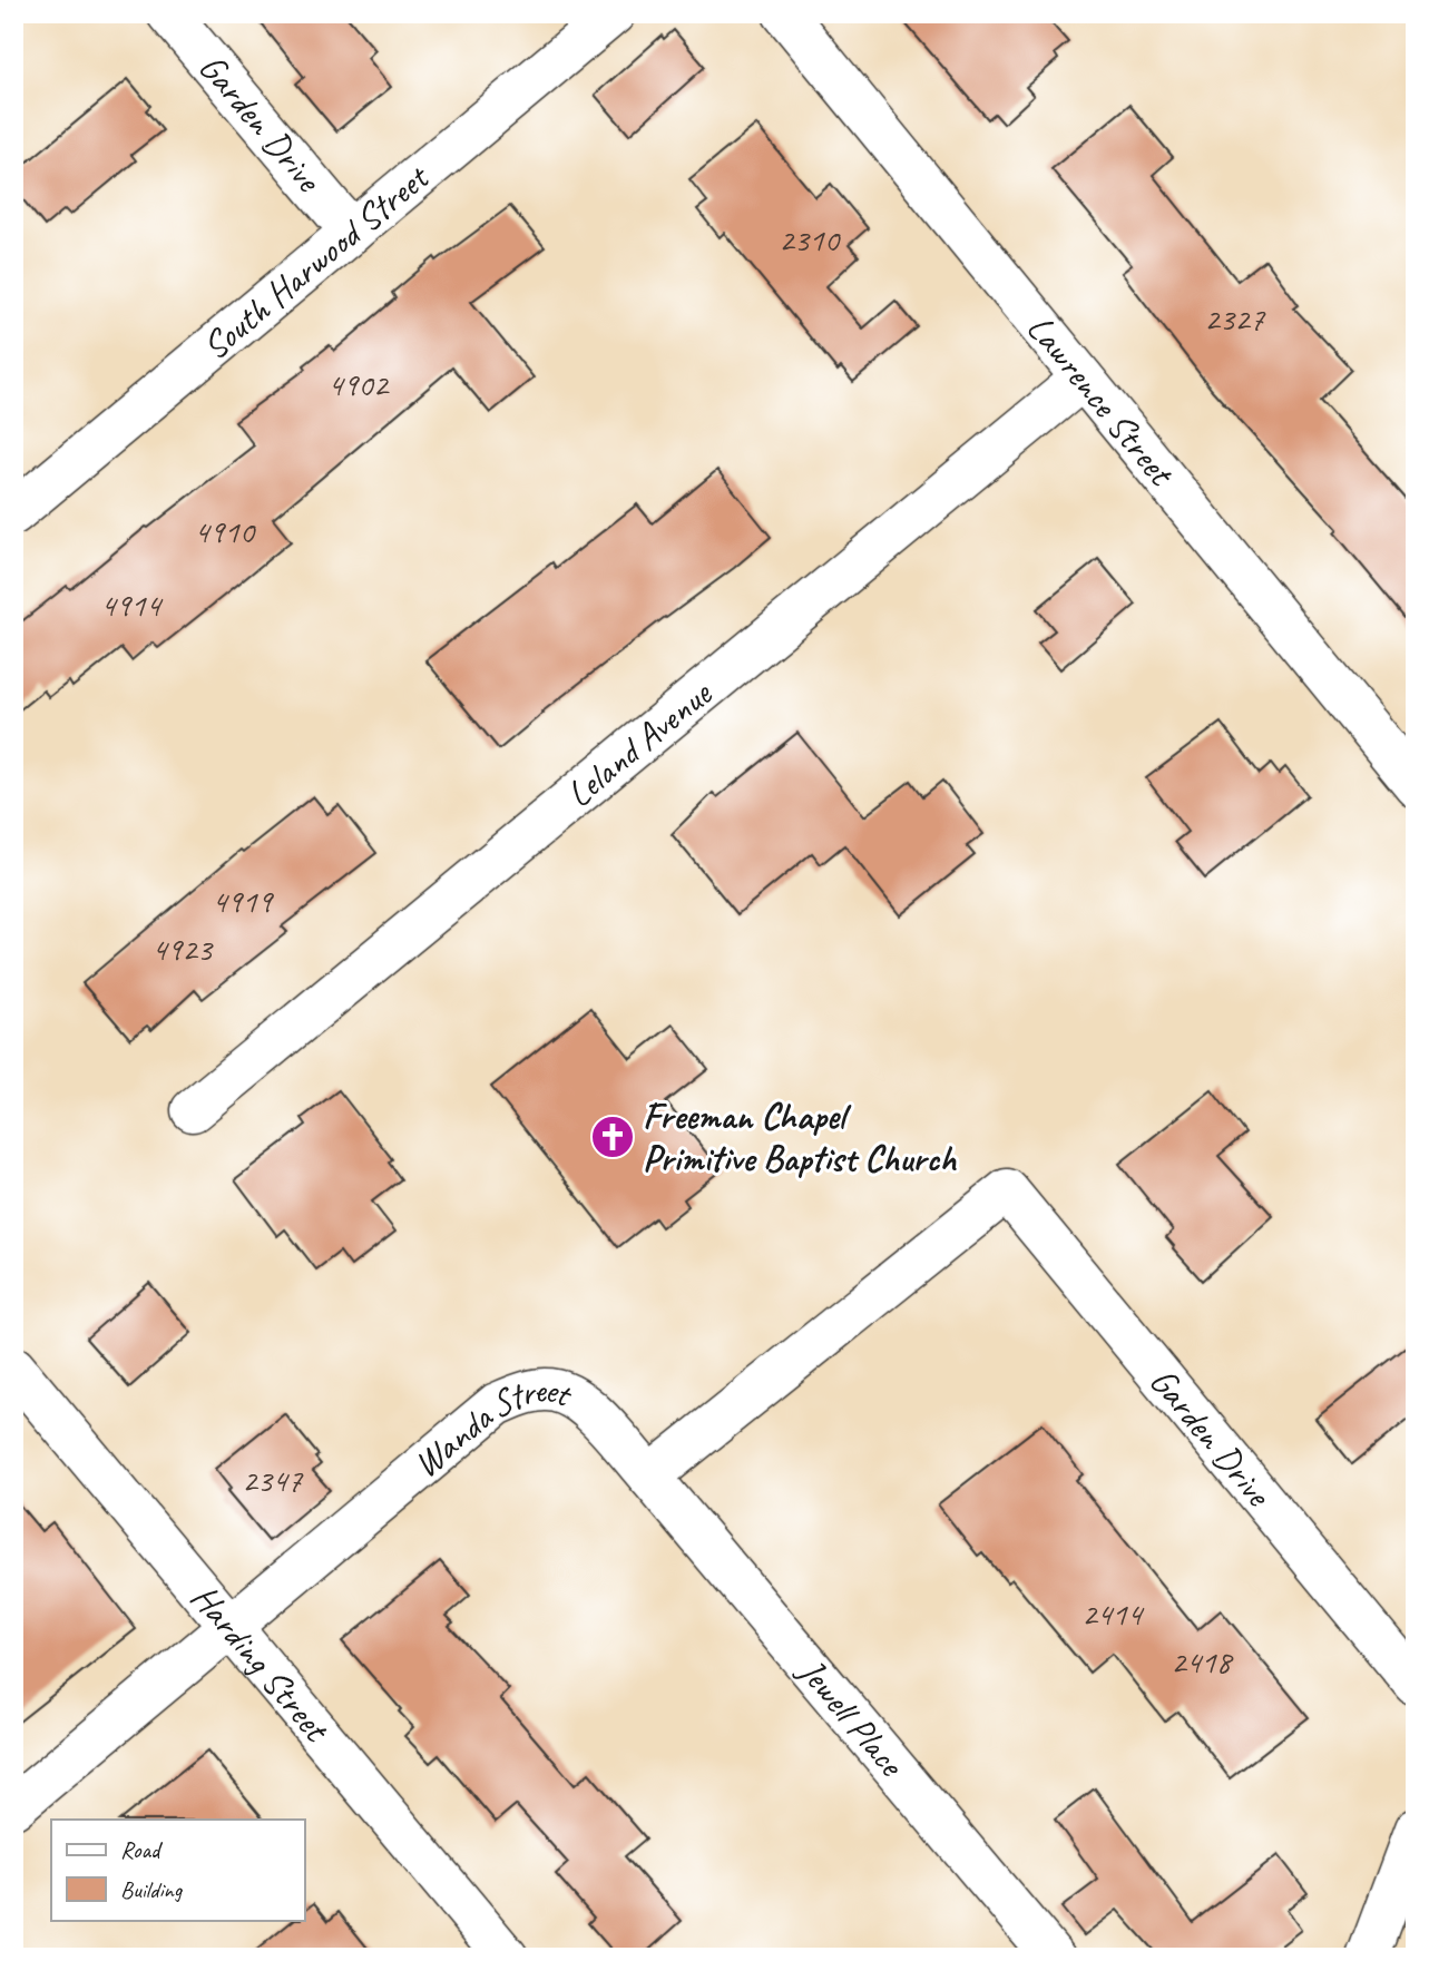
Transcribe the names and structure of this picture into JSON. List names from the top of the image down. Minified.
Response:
{"streets":{"street":["Garden Drive","South Harwood Street","Lawrence Street","Leland Avenue","Wanda Street","Harding Street","Jewell Place"]},"crossings":[["Garden Drive","South Harwood Street"],["Garden Drive","Wanda Street"],["Garden Drive","Jewell Place"],["Lawrence Street","Leland Avenue"],["Wanda Street","Harding Street"],["Wanda Street","Jewell Place"]],"places":{"church":["Freeman Chapel Primitive Baptist Church"]},"house_numbers":["2310","2327","4902","4910","4914","4919","4923","2347","2414","2418"],"legend":["Road","Building"]}
